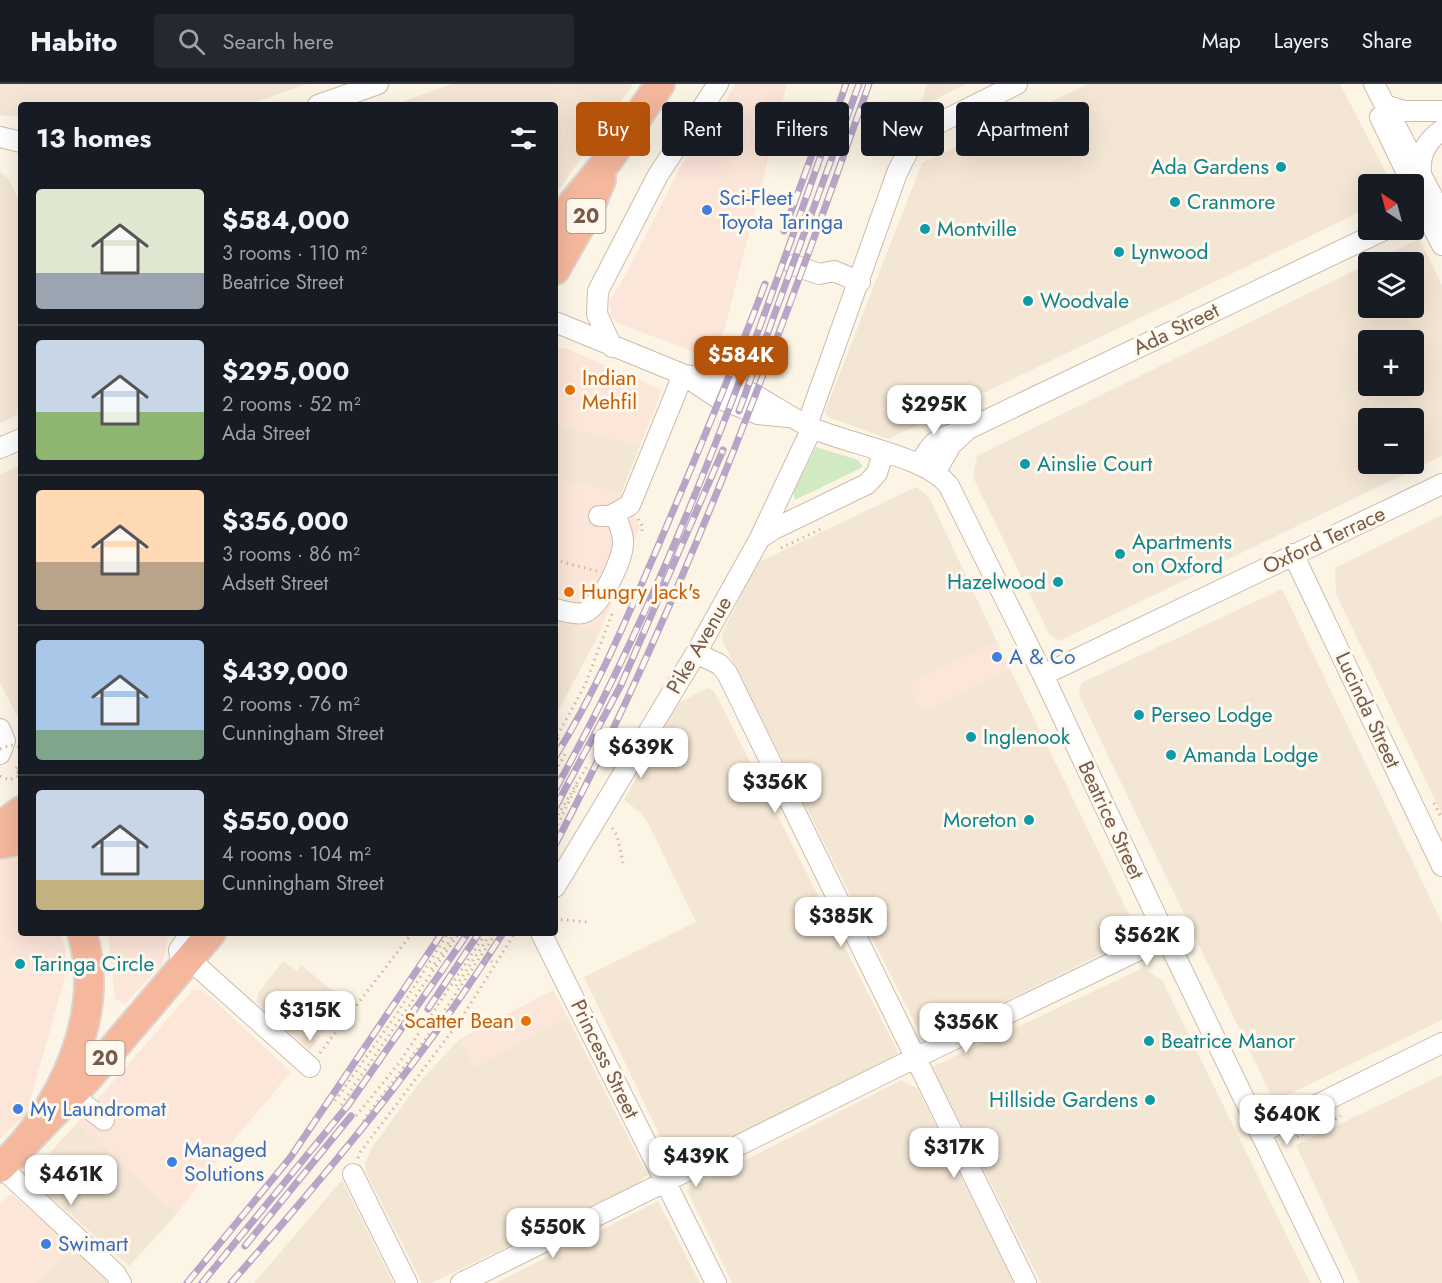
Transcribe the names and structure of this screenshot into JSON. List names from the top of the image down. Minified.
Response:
{"streets":{"highway":["20"],"street":["Ada Street","Oxford Terrace","Pike Avenue","Lucinda Street","Beatrice Street","Princess Street"]},"crossings":[["Ada Street","Beatrice Street"],["Oxford Terrace","Lucinda Street"],["Oxford Terrace","Beatrice Street"]],"places":["Ada Gardens","Cranmore","Sci-Fleet Toyota Taringa","Montville","Lynwood","Woodvale","Indian Mehfil","Ainslie Court","Apartments on Oxford","Hazelwood","Hungry Jack's","A & Co","Perseo Lodge","Inglenook","Amanda Lodge","Moreton","Taringa Circle","Scatter Bean","Beatrice Manor","Hillside Gardens","My Laundromat","Managed Solutions","Swimart"],"north":"top left","page":{"header":"Habito","search":"Search here","nav":["Map","Layers","Share"],"chip":["Buy","Rent","Filters","New","Apartment"],"heading":"13 homes","map_buttons":["+","−"],"list":[{"name":"$584,000","note":"3 rooms · 110 m² · Beatrice Street"},{"name":"$295,000","note":"2 rooms · 52 m² · Ada Street"},{"name":"$356,000","note":"3 rooms · 86 m² · Adsett Street"},{"name":"$439,000","note":"2 rooms · 76 m² · Cunningham Street"},{"name":"$550,000","note":"4 rooms · 104 m² · Cunningham Street"}],"price":["$584K","$295K","$639K","$356K","$385K","$562K","$315K","$356K","$640K","$317K","$439K","$461K","$550K"]}}
